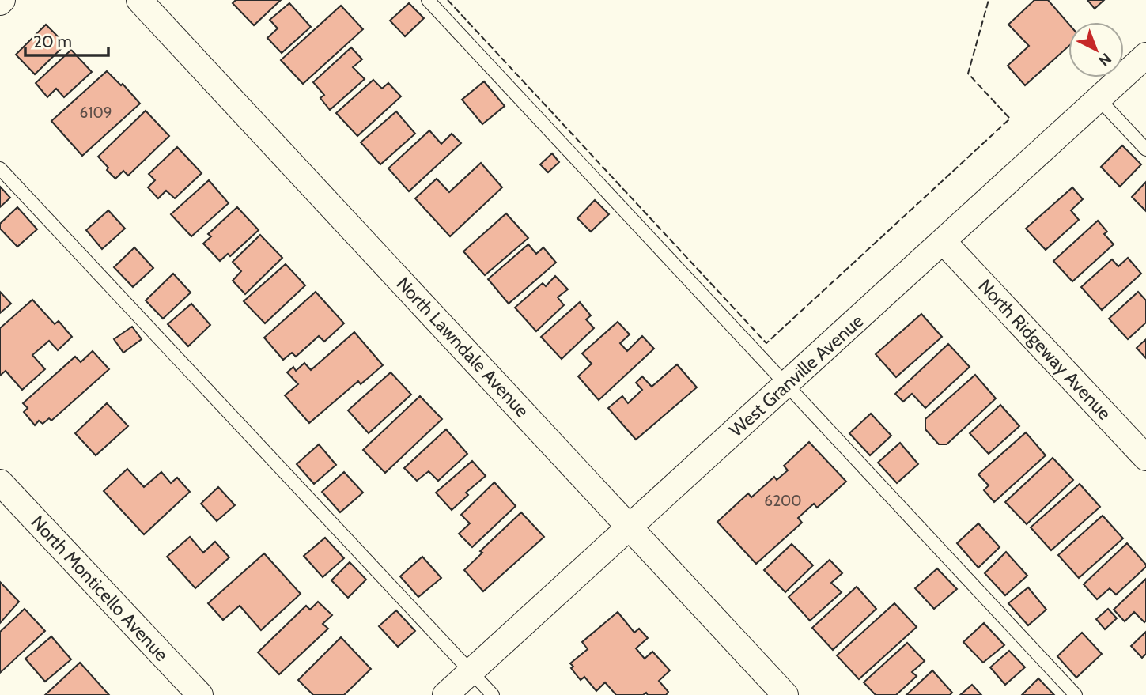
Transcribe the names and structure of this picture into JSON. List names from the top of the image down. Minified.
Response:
{"streets":{"street":["North Lawndale Avenue","North Ridgeway Avenue","West Granville Avenue","North Monticello Avenue"]},"crossings":[["North Lawndale Avenue","West Granville Avenue"],["North Ridgeway Avenue","West Granville Avenue"]],"house_numbers":["6109","6200"],"scale_bar":"20 m","north":"bottom right"}
